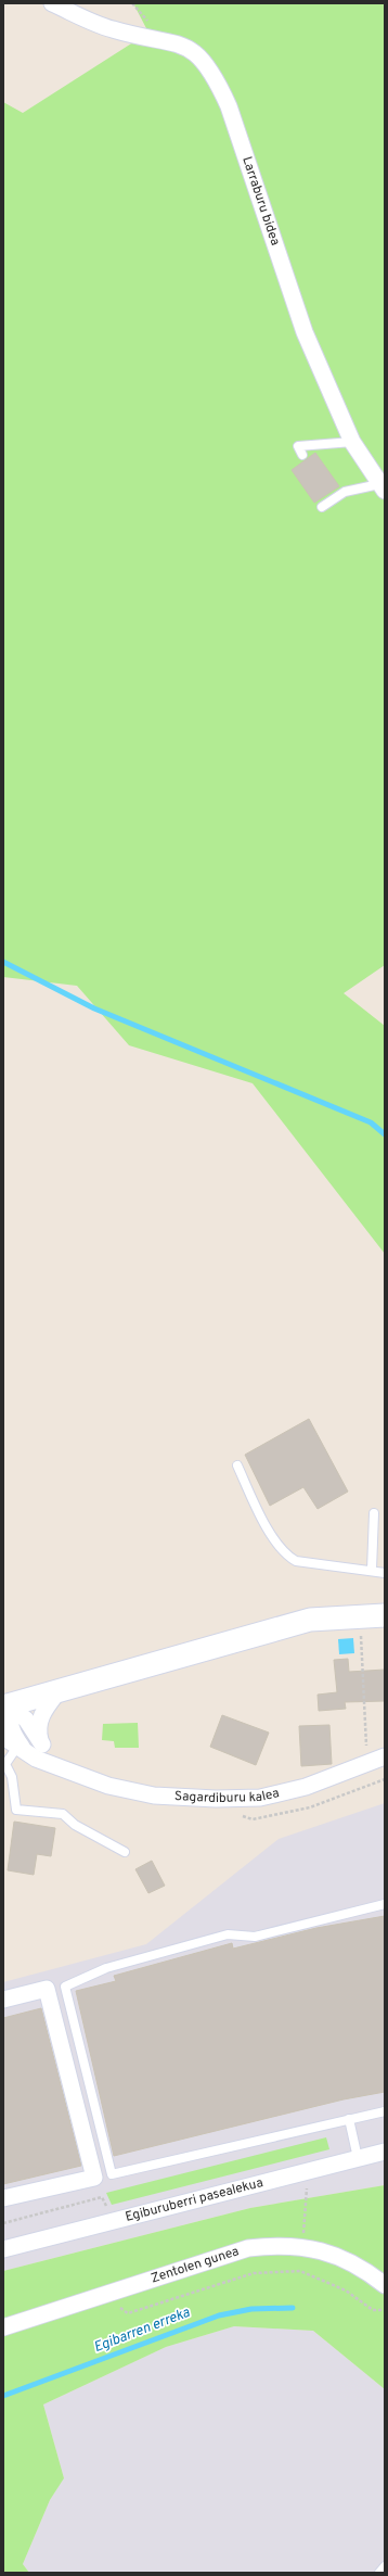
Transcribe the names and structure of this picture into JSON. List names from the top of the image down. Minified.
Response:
{"streets":{"street":["Larraburu bidea","Sagardiburu kalea","Egiburuberri pasealekua","Zentolen gunea"]},"water":["Egibarren erreka"]}
